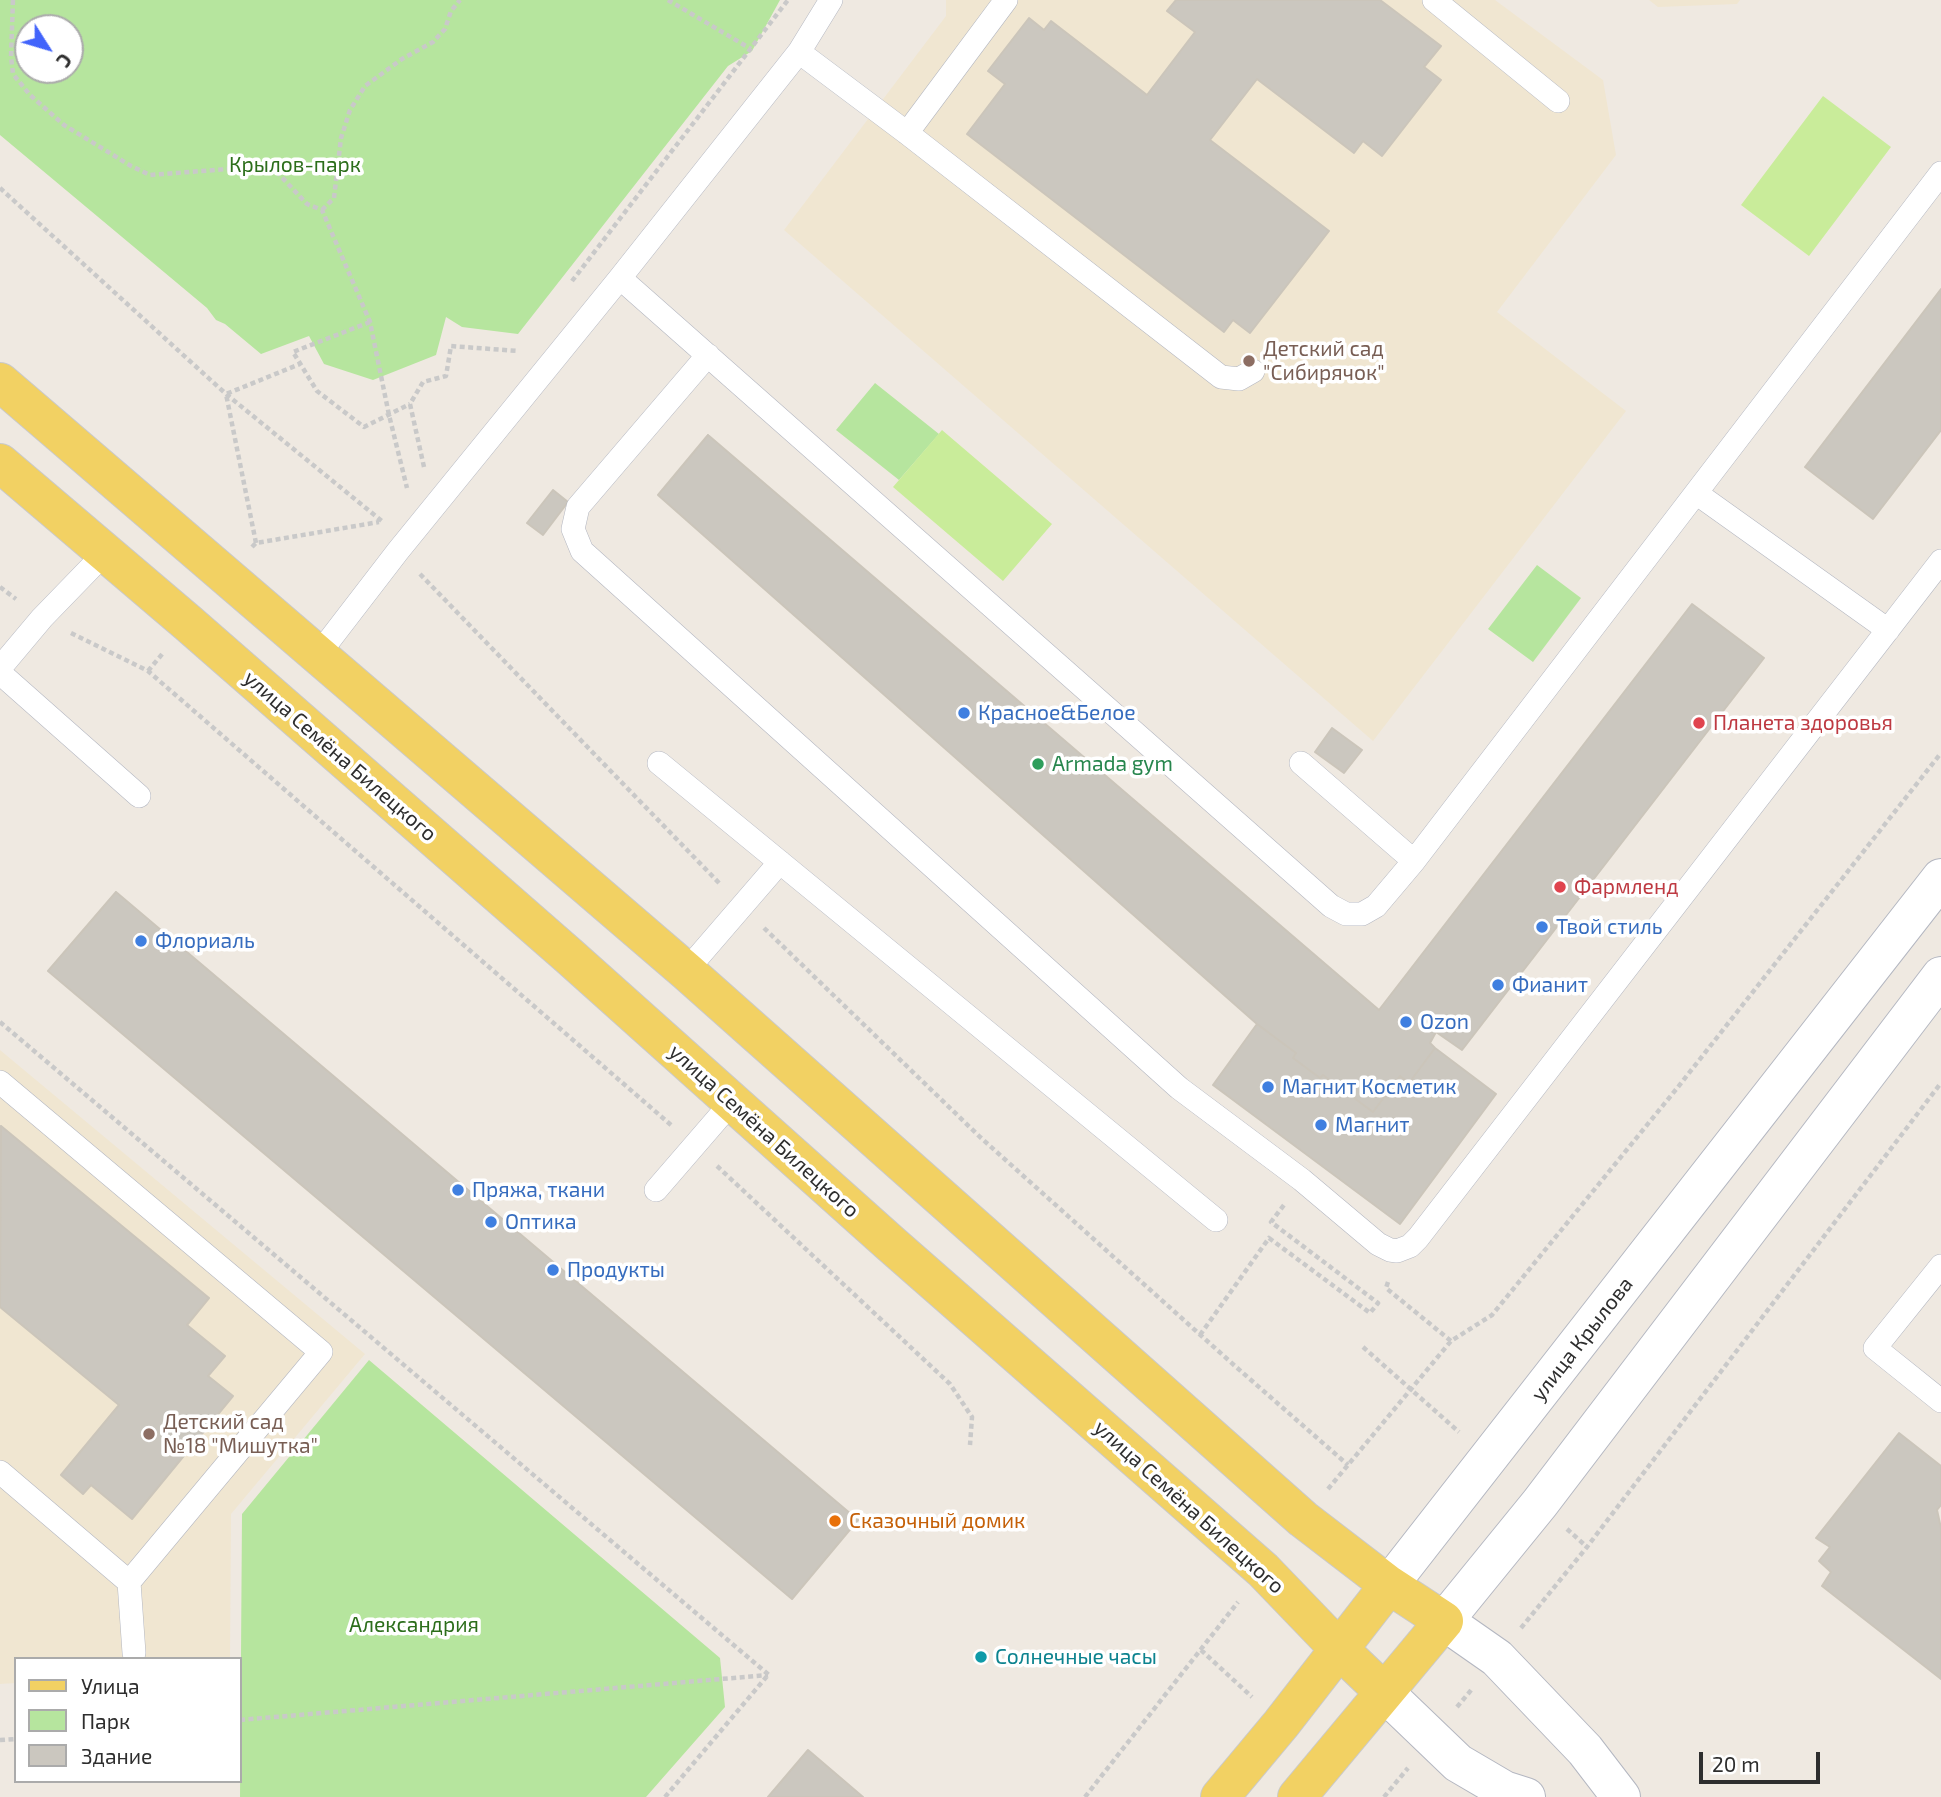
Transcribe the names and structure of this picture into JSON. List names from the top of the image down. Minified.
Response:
{"streets":{"main road":["улица Семёна Билецкого","улица Крылова"]},"crossings":[["улица Семёна Билецкого","улица Крылова"]],"parks":["Крылов-парк","Александрия"],"places":["Детский сад \"Сибирячок\"","Красное&Белое","Планета здоровья","Armada gym","Фармленд","Твой стиль","Флориаль","Фианит","Ozon","Магнит Косметик","Магнит","Пряжа, ткани","Оптика","Продукты","Детский сад №18 \"Мишутка\"","Сказочный домик","Солнечные часы"],"legend":["Улица","Парк","Здание"],"scale_bar":"20 m","north":"bottom right"}
